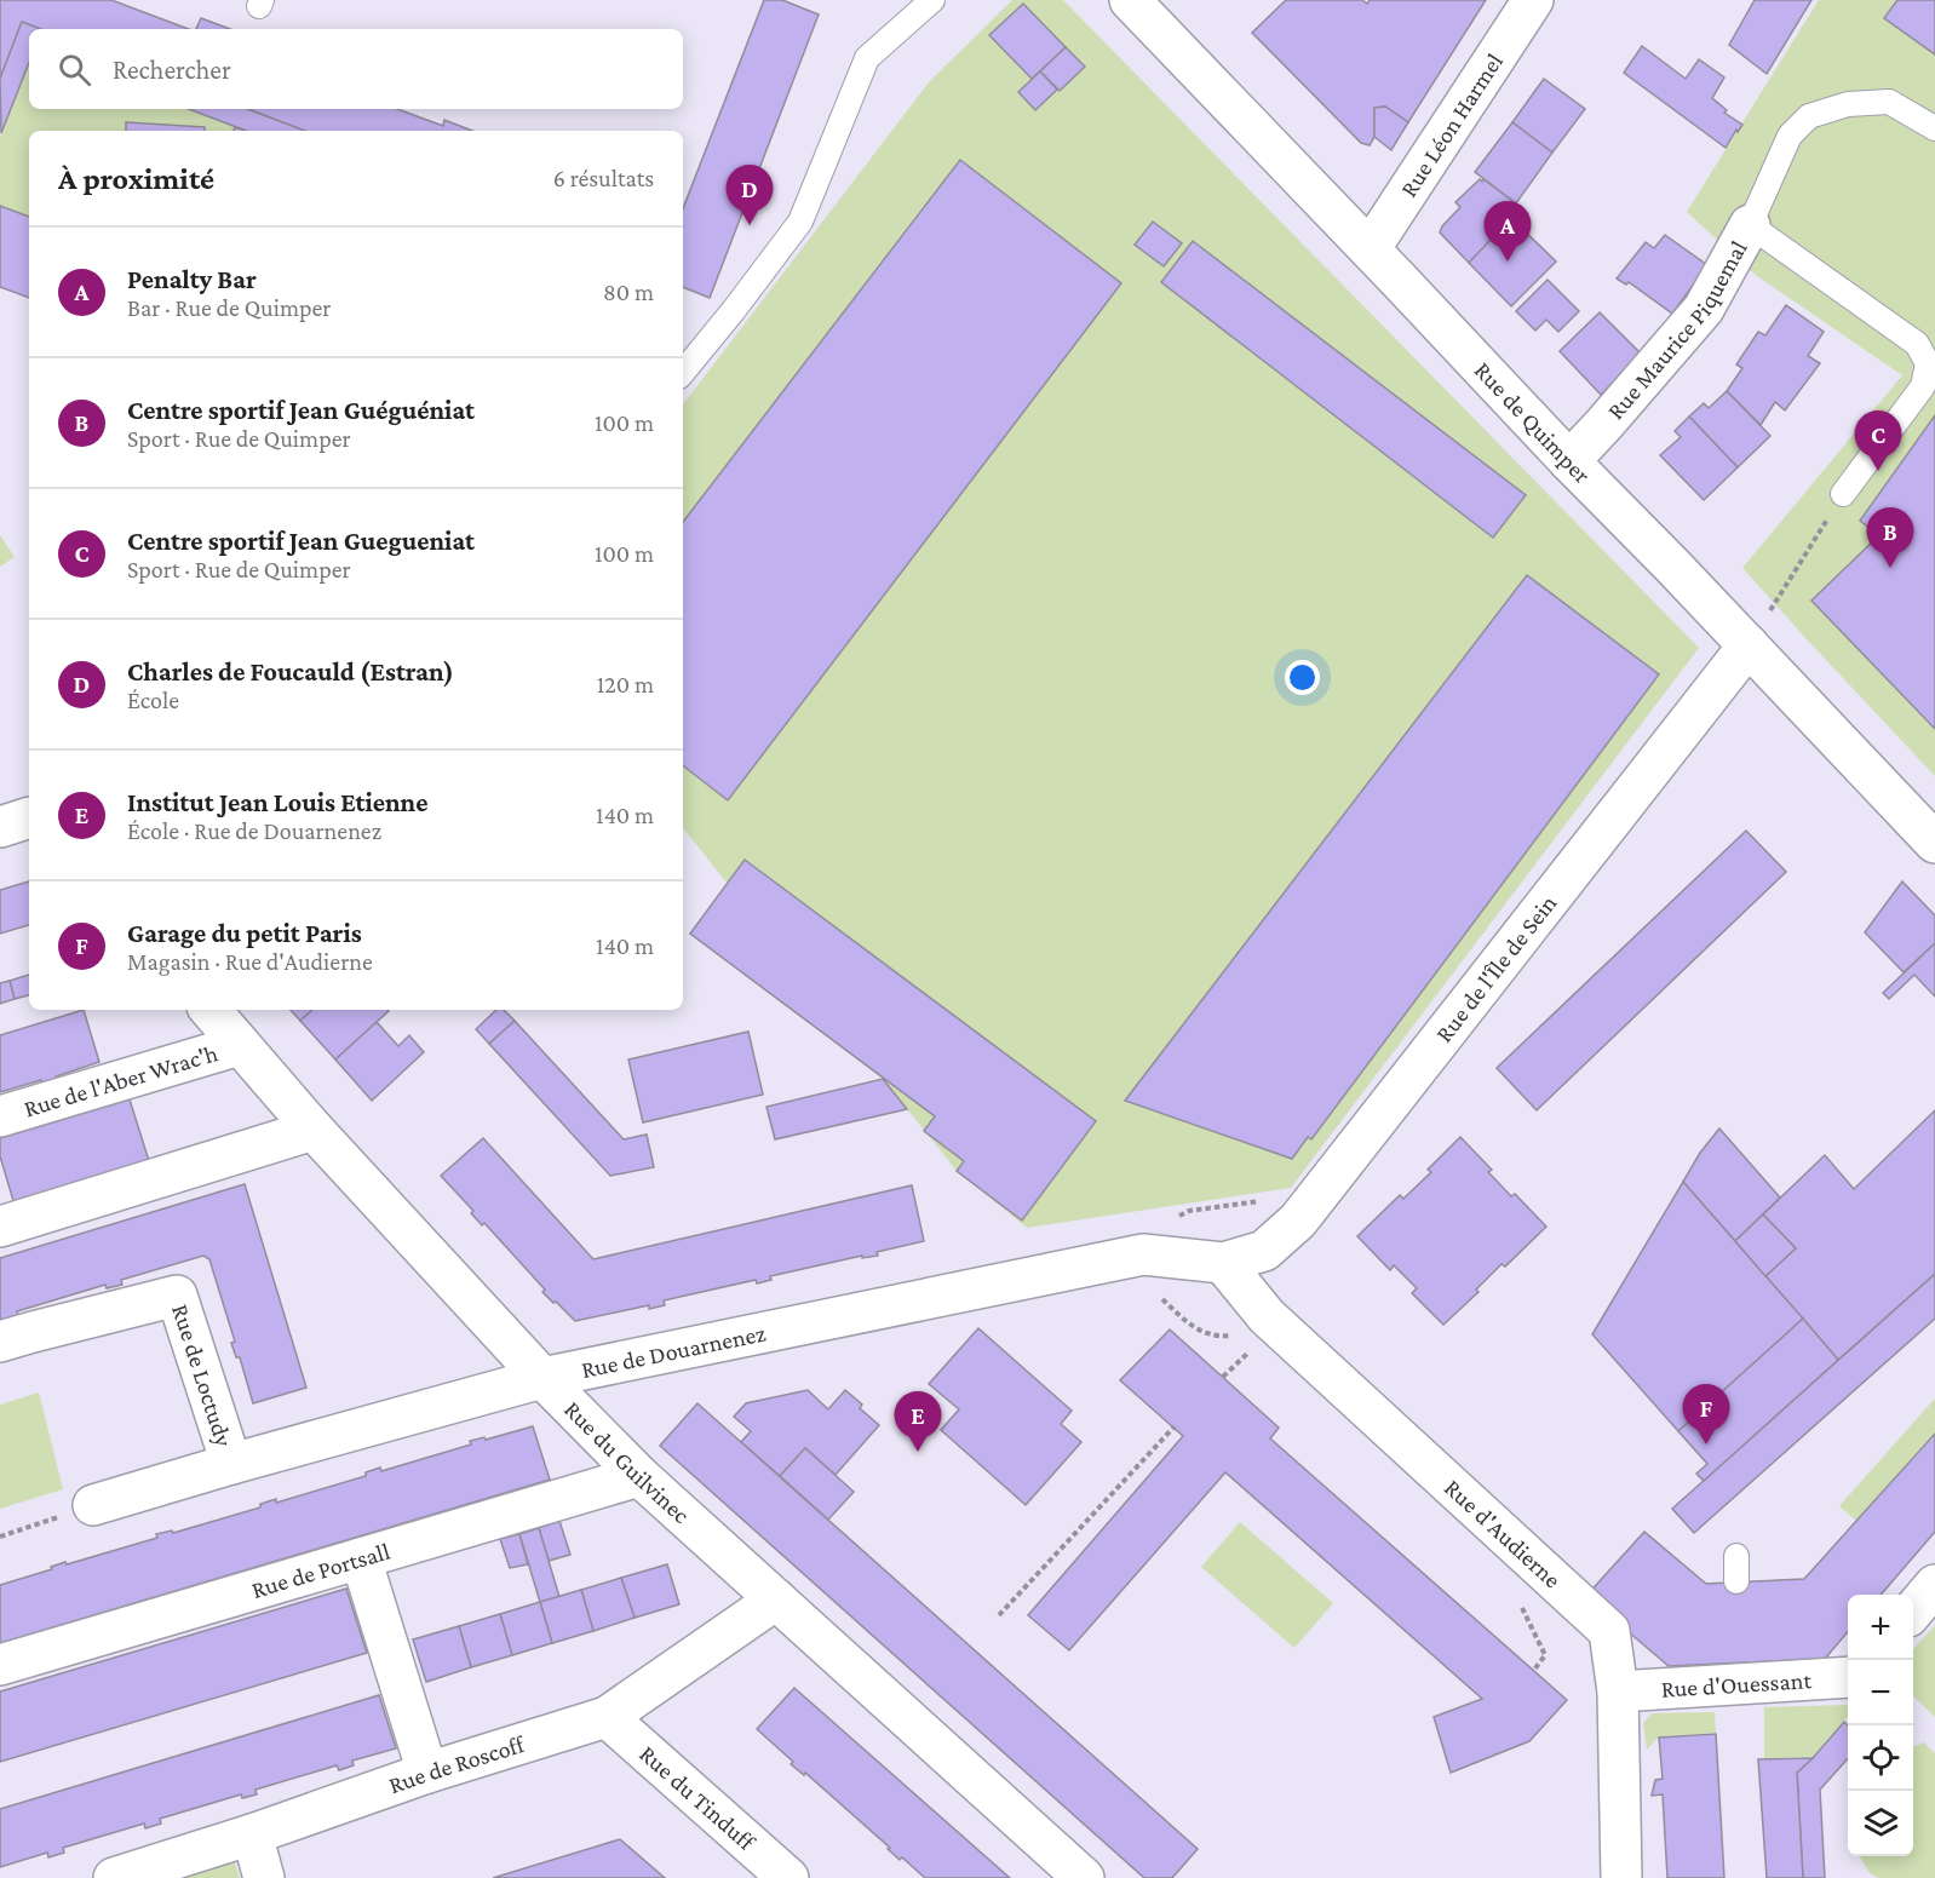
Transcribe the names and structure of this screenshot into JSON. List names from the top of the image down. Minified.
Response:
{"streets":{"street":["Rue Léon Harmel","Rue Maurice Piquemal","Rue de Quimper","Rue de l'Île de Sein","Rue de l'Aber Wrac'h","Rue de Douarnenez","Rue de Loctudy","Rue du Guilvinec","Rue d'Audierne","Rue de Portsall","Rue d'Ouessant","Rue de Roscoff","Rue du Tinduff"]},"crossings":[["Rue Léon Harmel","Rue de Quimper"],["Rue Maurice Piquemal","Rue de Quimper"],["Rue de Quimper","Rue de l'Île de Sein"],["Rue de l'Île de Sein","Rue de Douarnenez"],["Rue de l'Île de Sein","Rue d'Audierne"],["Rue de l'Aber Wrac'h","Rue du Guilvinec"],["Rue de Douarnenez","Rue de Loctudy"],["Rue de Douarnenez","Rue du Guilvinec"],["Rue de Douarnenez","Rue d'Audierne"],["Rue du Guilvinec","Rue de Portsall"],["Rue du Guilvinec","Rue de Roscoff"],["Rue d'Audierne","Rue d'Ouessant"],["Rue de Roscoff","Rue du Tinduff"]],"page":{"search":"Rechercher","heading":["À proximité","6 résultats"],"pins":["D","A","C","B","F","E"],"list":[{"mark":"A","name":"Penalty Bar","note":"Bar · Rue de Quimper","value":"80 m"},{"mark":"B","name":"Centre sportif Jean Guéguéniat","note":"Sport · Rue de Quimper","value":"100 m"},{"mark":"C","name":"Centre sportif Jean Guegueniat","note":"Sport · Rue de Quimper","value":"100 m"},{"mark":"D","name":"Charles de Foucauld (Estran)","note":"École","value":"120 m"},{"mark":"E","name":"Institut Jean Louis Etienne","note":"École · Rue de Douarnenez","value":"140 m"},{"mark":"F","name":"Garage du petit Paris","note":"Magasin · Rue d'Audierne","value":"140 m"}],"map_buttons":["+","−"]}}
